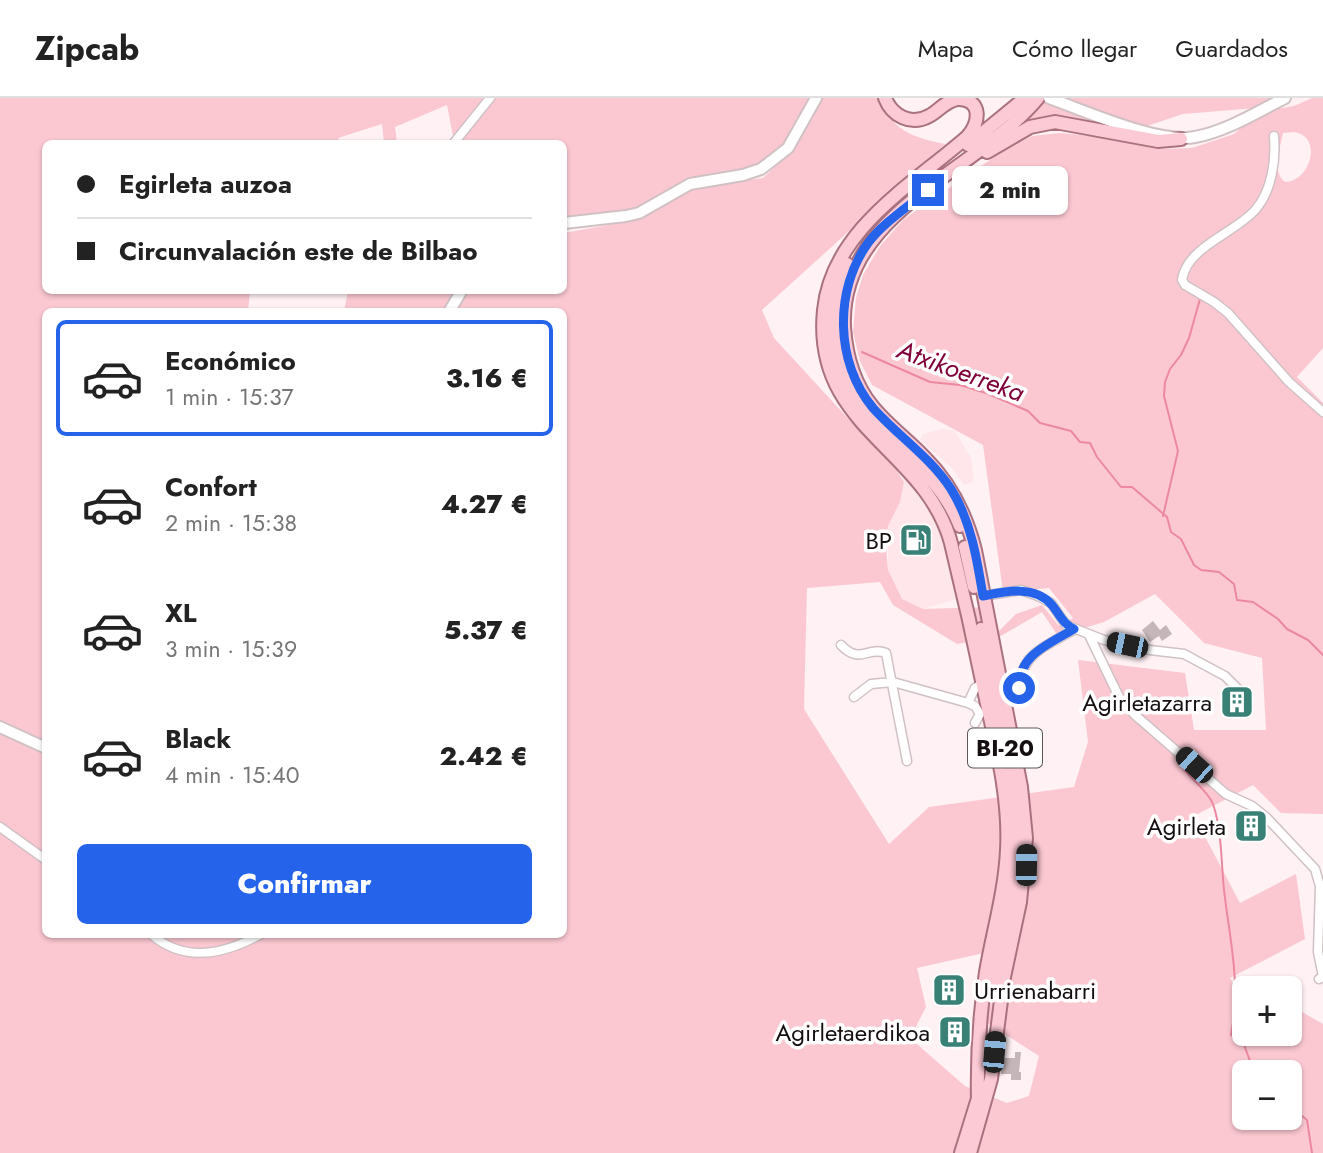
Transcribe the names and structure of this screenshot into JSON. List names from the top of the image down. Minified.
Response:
{"streets":{"main road":["BI-20"]},"water":["Atxikoerreka"],"places":{"fuel station":["BP"],"building":["Agirletazarra","Agirleta","Urrienabarri","Agirletaerdikoa"]},"page":{"header":"Zipcab","nav":["Mapa","Cómo llegar","Guardados"],"banner":["Egirleta auzoa","Circunvalación este de Bilbao"],"bubble":"2 min","list":[{"name":"Económico","note":"1 min · 15:37","value":"3.16 €"},{"name":"Confort","note":"2 min · 15:38","value":"4.27 €"},{"name":"XL","note":"3 min · 15:39","value":"5.37 €"},{"name":"Black","note":"4 min · 15:40","value":"2.42 €"}],"buttons":"Confirmar","map_buttons":["+","−"]}}
